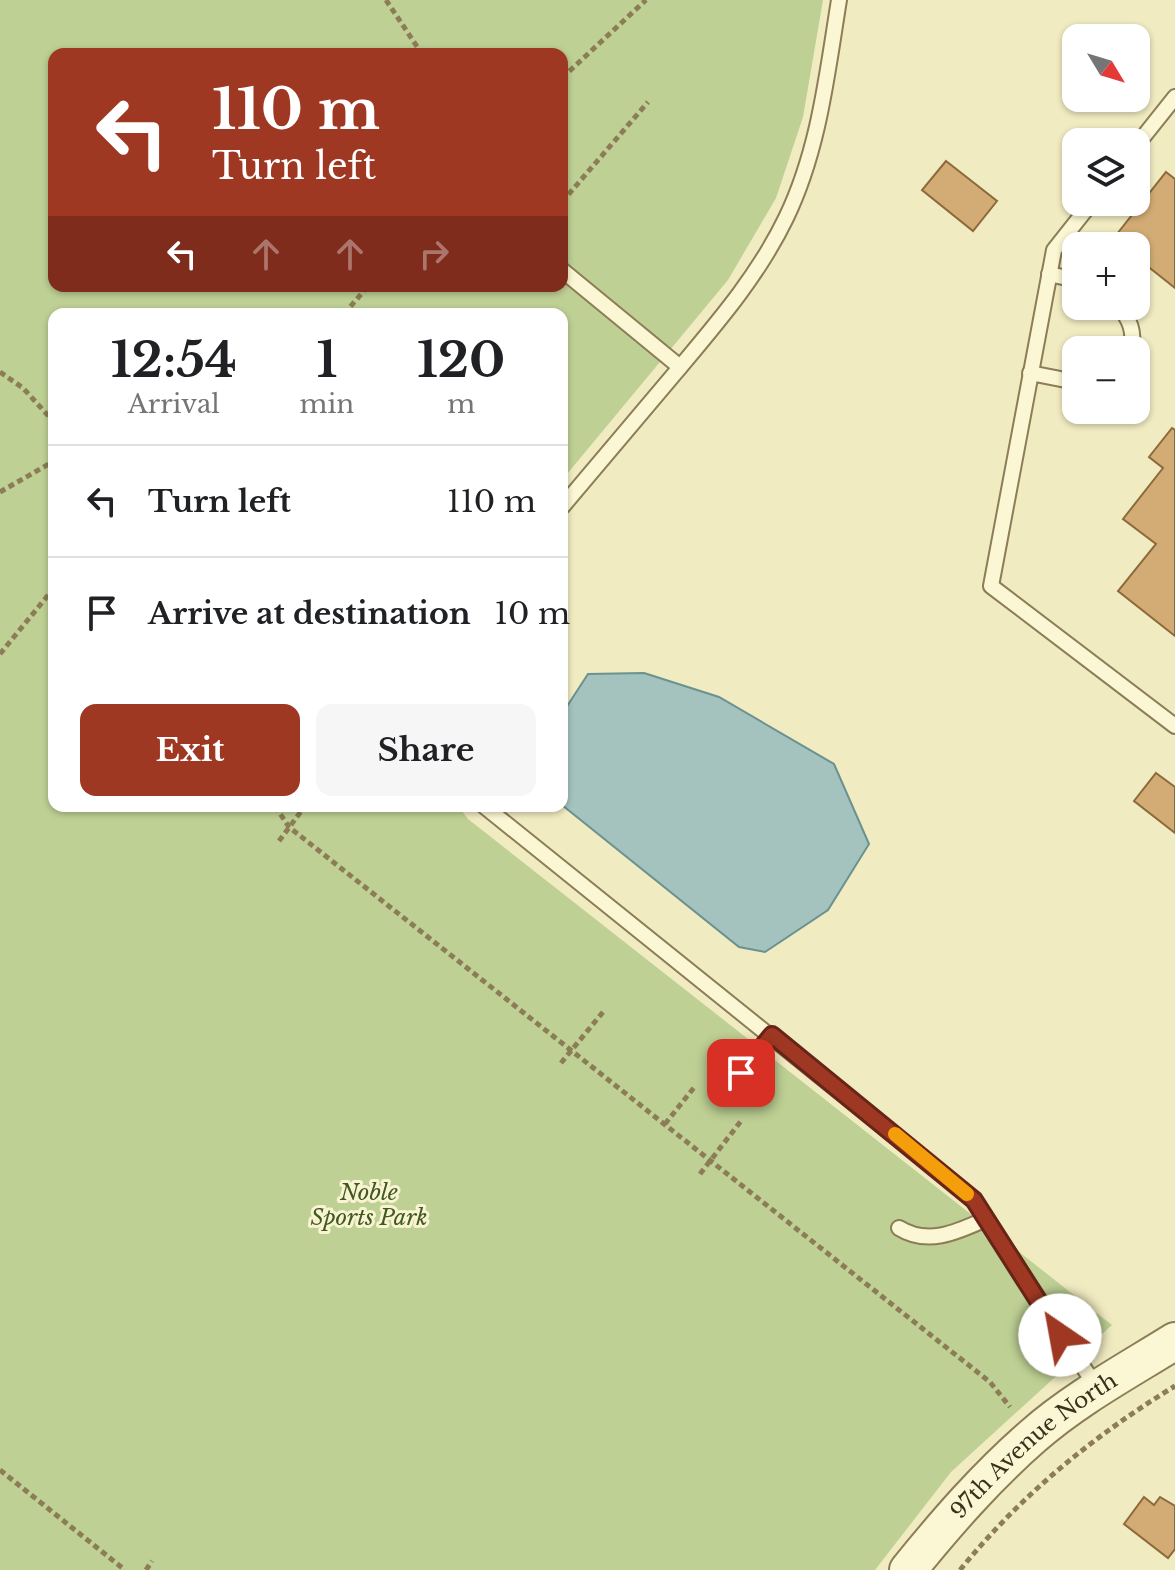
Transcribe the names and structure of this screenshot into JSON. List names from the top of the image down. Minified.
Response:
{"streets":{"street":["97th Avenue North"]},"parks":["Noble Sports Park"],"north":"bottom right","page":{"map_buttons":["+","−"],"turn":["110 m","Turn left"],"eta":["12:54","Arrival","1","min","120","m"],"list":[{"name":"Turn left","value":"110 m"},{"name":"Arrive at destination","value":"10 m"}],"buttons":["Exit","Share"]}}
